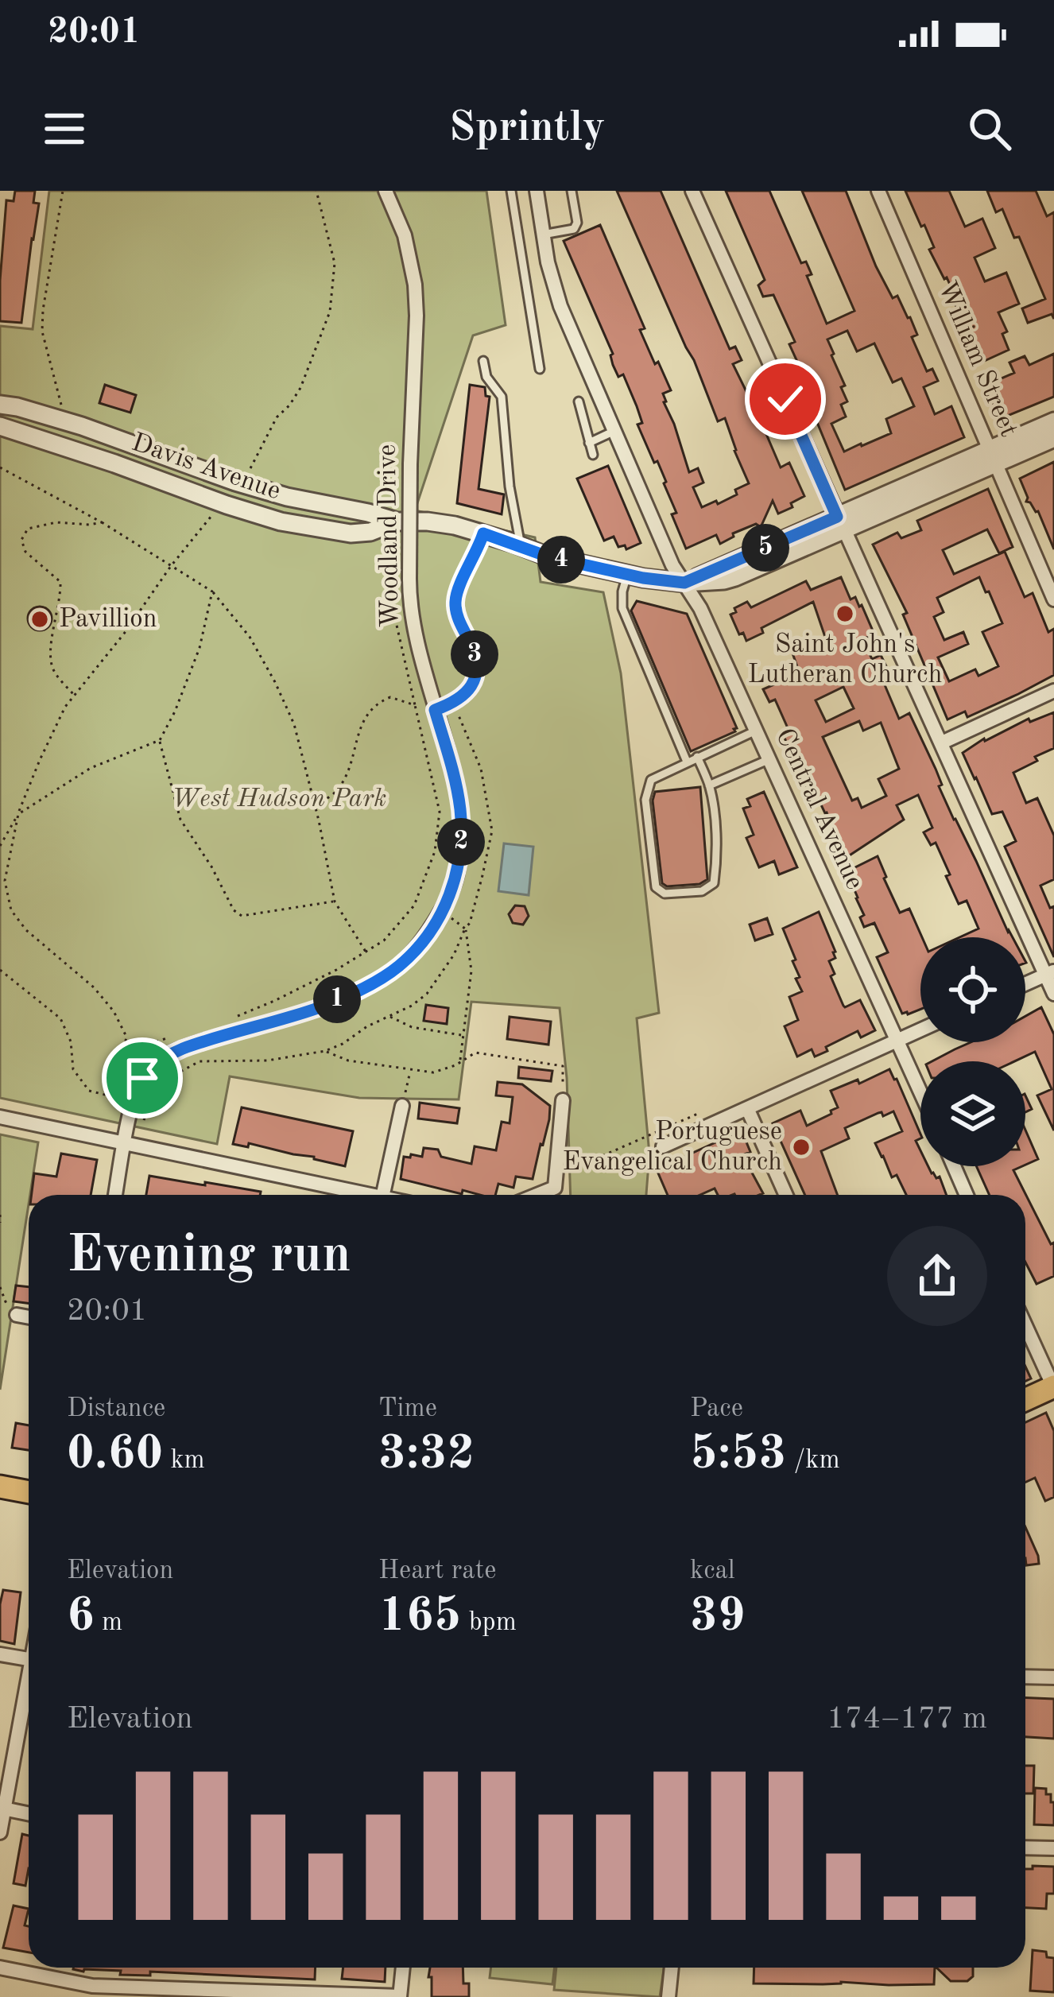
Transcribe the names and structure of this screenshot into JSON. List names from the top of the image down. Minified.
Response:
{"streets":{"street":["William Street","Davis Avenue","Woodland Drive","Central Avenue"]},"crossings":[["William Street","Davis Avenue"],["Davis Avenue","Central Avenue"]],"parks":["West Hudson Park"],"places":["Saint John's Lutheran Church","Pavillion","Portuguese Evangelical Church"],"page":{"status":"20:01","header":"Sprintly","pins":["5","4","3","2","1"],"heading":["Evening run","20:01"],"stats":[["Distance","0.60 km"],["Time","3:32"],["Pace","5:53 /km"],["Elevation","6 m"],["Heart rate","165 bpm"],["kcal","39"]],"chart":["Elevation","174–177 m"]}}
